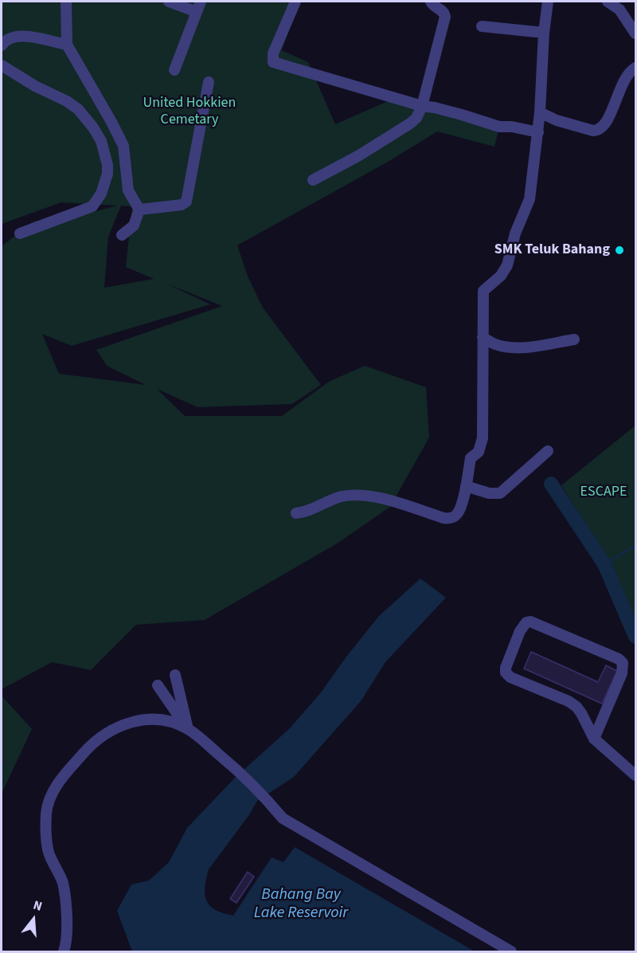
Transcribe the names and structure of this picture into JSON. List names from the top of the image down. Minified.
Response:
{"water":["Bahang Bay Lake Reservoir"],"parks":["United Hokkien Cemetary","ESCAPE"],"places":["SMK Teluk Bahang"],"north":"top"}
